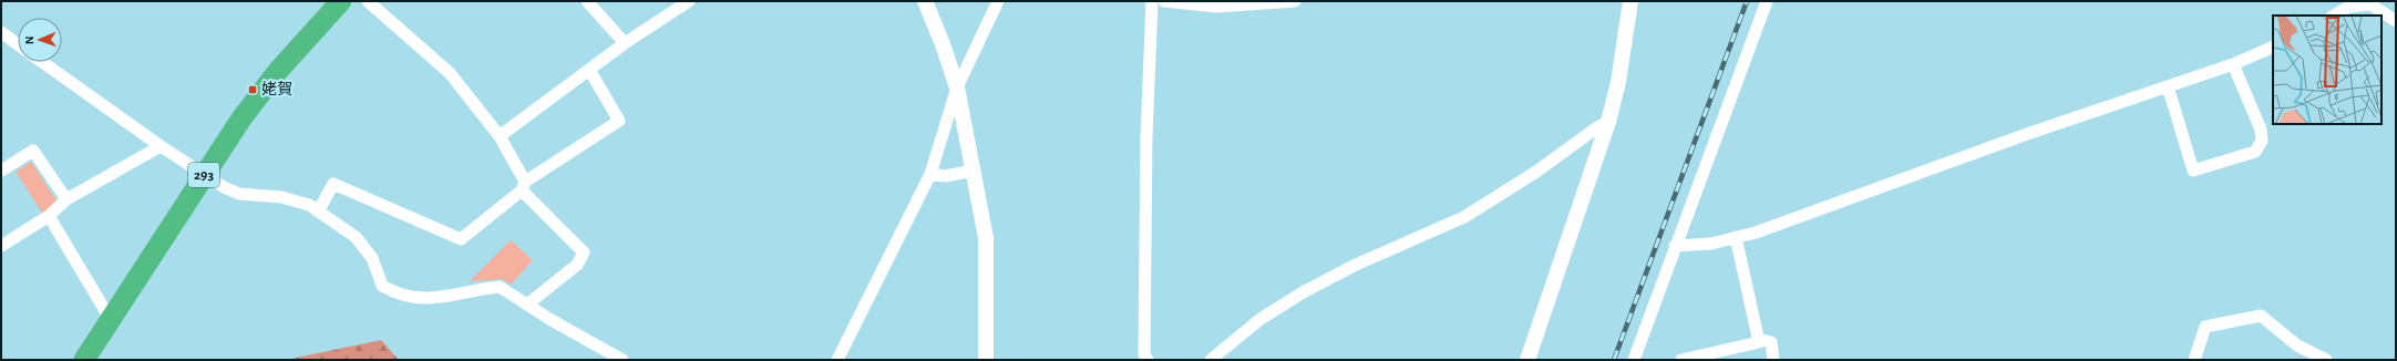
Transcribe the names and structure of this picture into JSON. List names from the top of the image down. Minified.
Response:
{"streets":{"highway":["293"]},"places":{"transit":["姥賀"]},"north":"left"}
